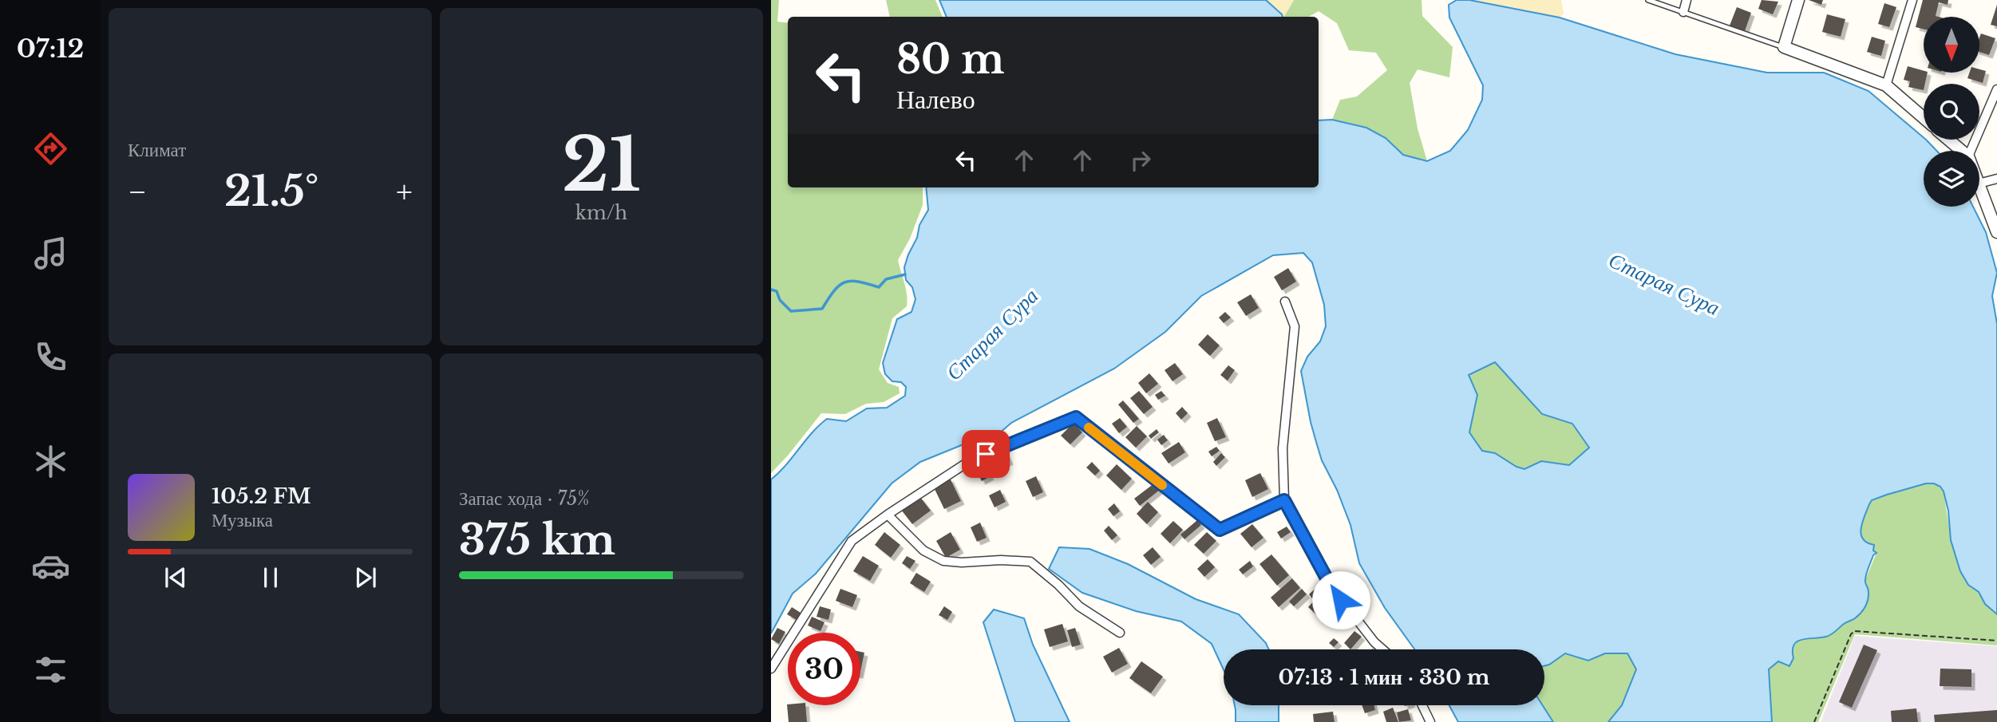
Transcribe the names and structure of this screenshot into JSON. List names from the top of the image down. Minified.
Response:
{"water":["Старая Сура"],"north":"bottom","page":{"tabs":"07:12","tile":["Климат",["21","km/h"],["Запас хода · 75%","375 km"]],"turn":["80 m","Налево"],"heat":["−","21.5°","+"],"song":["105.2 FM","Музыка"],"limit":"30","trip":"07:13 · 1 мин · 330 m"}}
